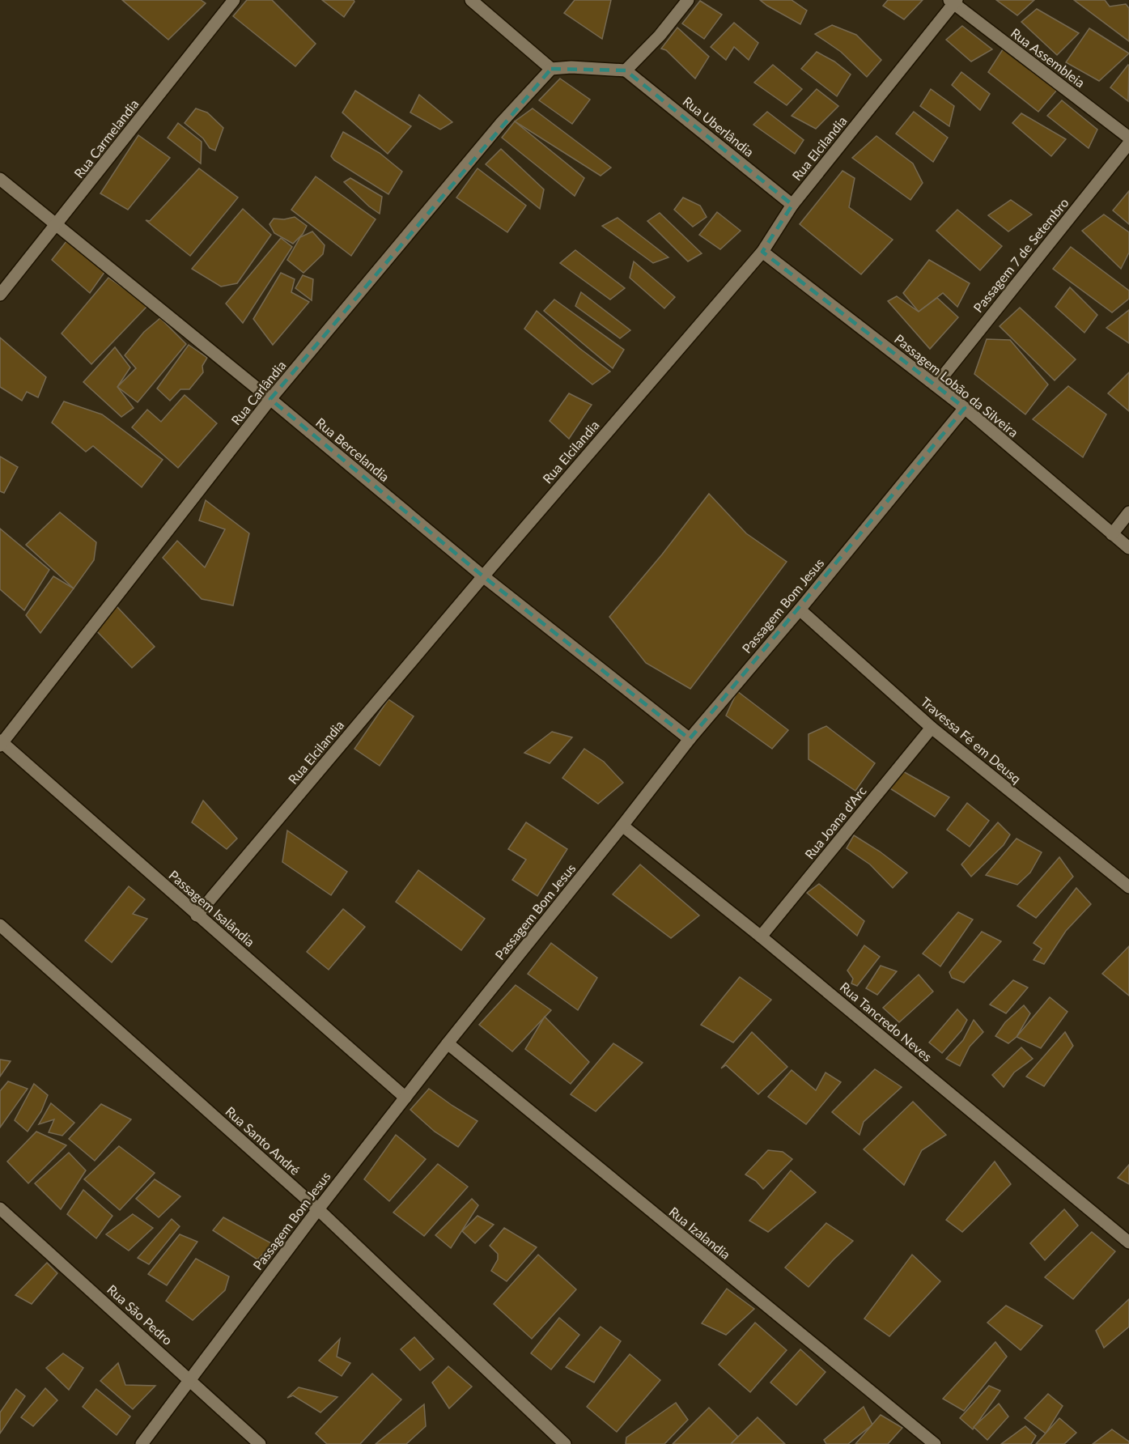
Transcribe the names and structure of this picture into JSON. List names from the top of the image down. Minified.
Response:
{"streets":{"street":["Rua Assembleia","Rua Uberlândia","Rua Carmelandia","Rua Elcilandia","Passagem 7 de Setembro","Passagem Lobão da Silveira","Rua Carlândia","Rua Bercelandia","Passagem Bom Jesus","Travessa Fé em Deusq","Rua Joana d'Arc","Passagem Isalândia","Rua Tancredo Neves","Rua Santo André","Rua Izalandia","Rua São Pedro"]},"crossings":[["Rua Assembleia","Rua Elcilandia"],["Rua Uberlândia","Rua Elcilandia"],["Rua Carmelandia","Rua Bercelandia"],["Rua Elcilandia","Passagem Lobão da Silveira"],["Rua Elcilandia","Rua Bercelandia"],["Rua Elcilandia","Passagem Isalândia"],["Passagem 7 de Setembro","Passagem Lobão da Silveira"],["Passagem Lobão da Silveira","Passagem Bom Jesus"],["Rua Carlândia","Rua Bercelandia"],["Rua Carlândia","Passagem Isalândia"],["Rua Bercelandia","Passagem Bom Jesus"],["Passagem Bom Jesus","Travessa Fé em Deusq"],["Passagem Bom Jesus","Passagem Isalândia"],["Passagem Bom Jesus","Rua Tancredo Neves"],["Passagem Bom Jesus","Rua Santo André"],["Passagem Bom Jesus","Rua Izalandia"],["Passagem Bom Jesus","Rua São Pedro"],["Travessa Fé em Deusq","Rua Joana d'Arc"],["Rua Joana d'Arc","Rua Tancredo Neves"]]}
